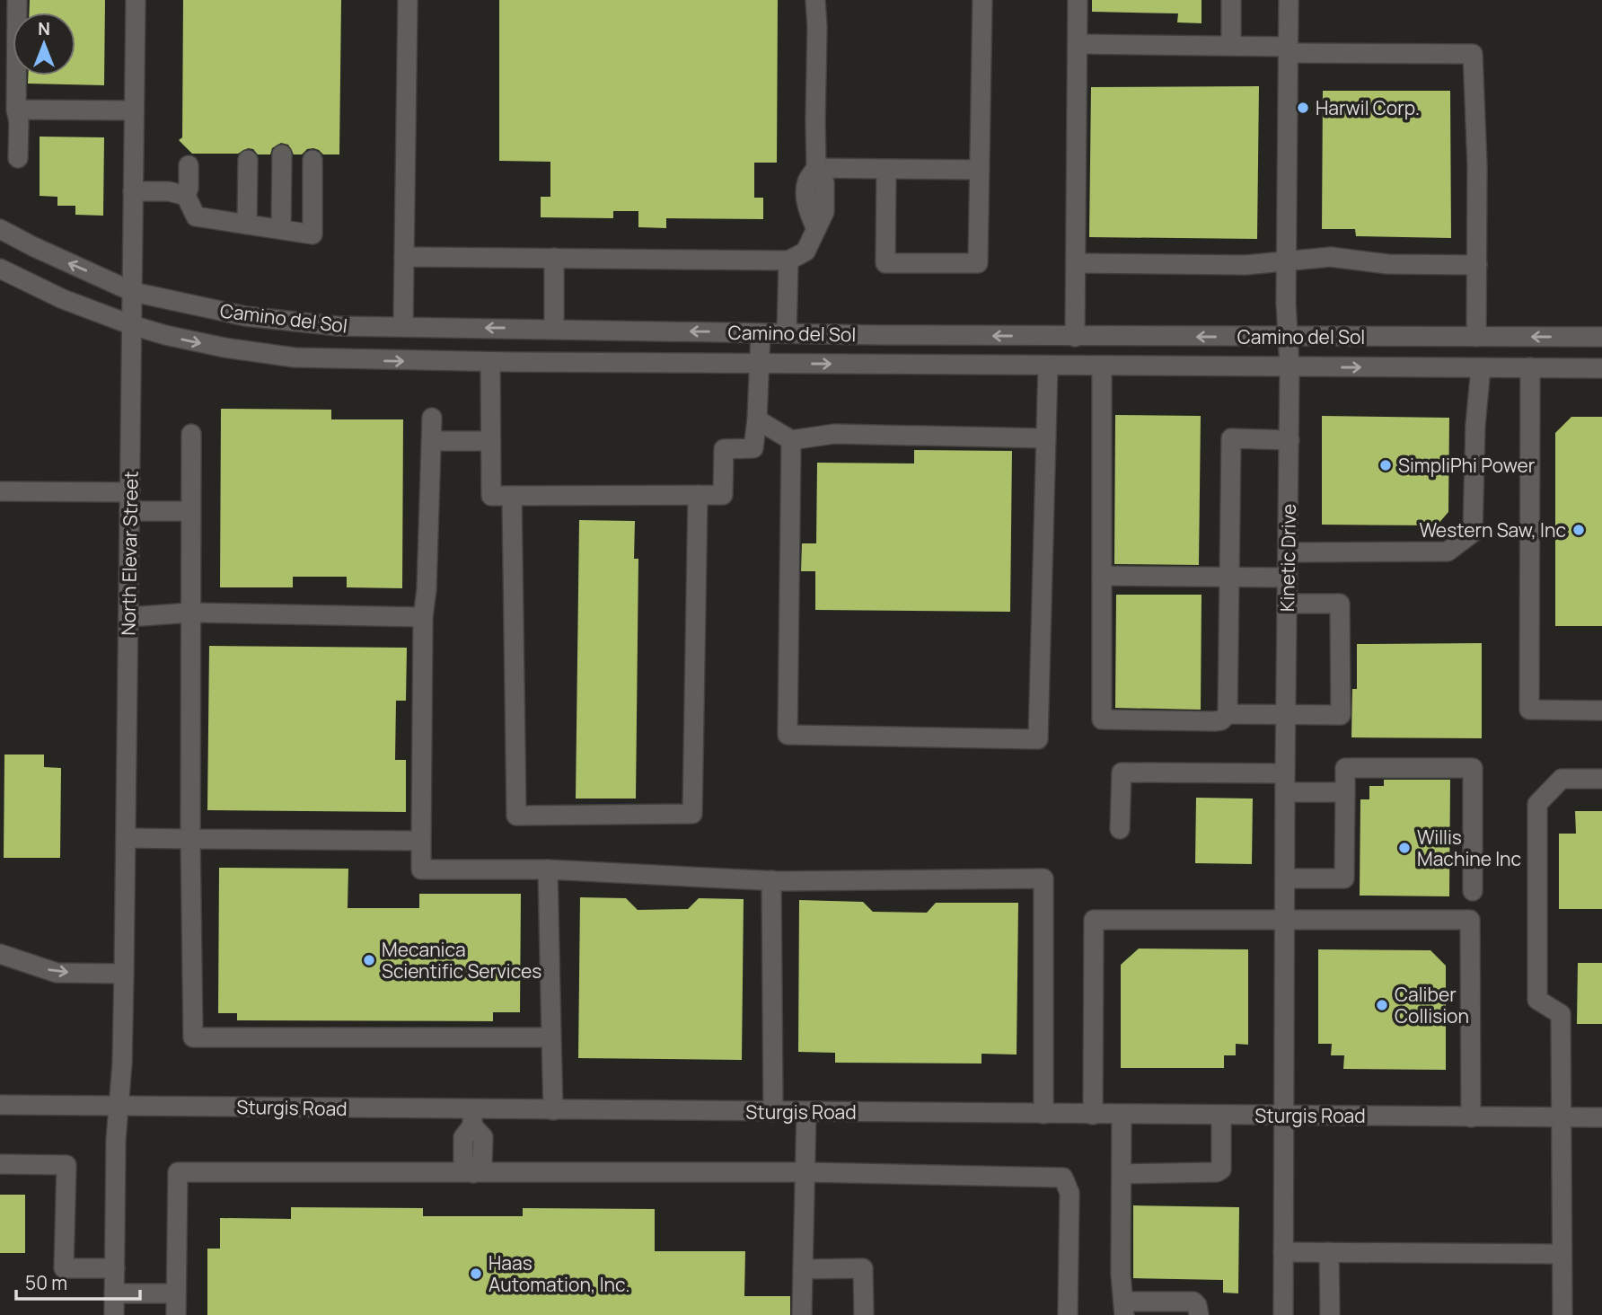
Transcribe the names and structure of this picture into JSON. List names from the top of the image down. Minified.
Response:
{"streets":{"street":["Camino del Sol","North Elevar Street","Kinetic Drive","Sturgis Road"]},"crossings":[["Camino del Sol","North Elevar Street"],["Camino del Sol","Kinetic Drive"],["North Elevar Street","Sturgis Road"],["Kinetic Drive","Sturgis Road"]],"places":["Harwil Corp.","SimpliPhi Power","Western Saw, Inc","Willis Machine Inc","Mecanica Scientific Services","Caliber Collision","Haas Automation, Inc."],"scale_bar":"50 m","north":"top"}
